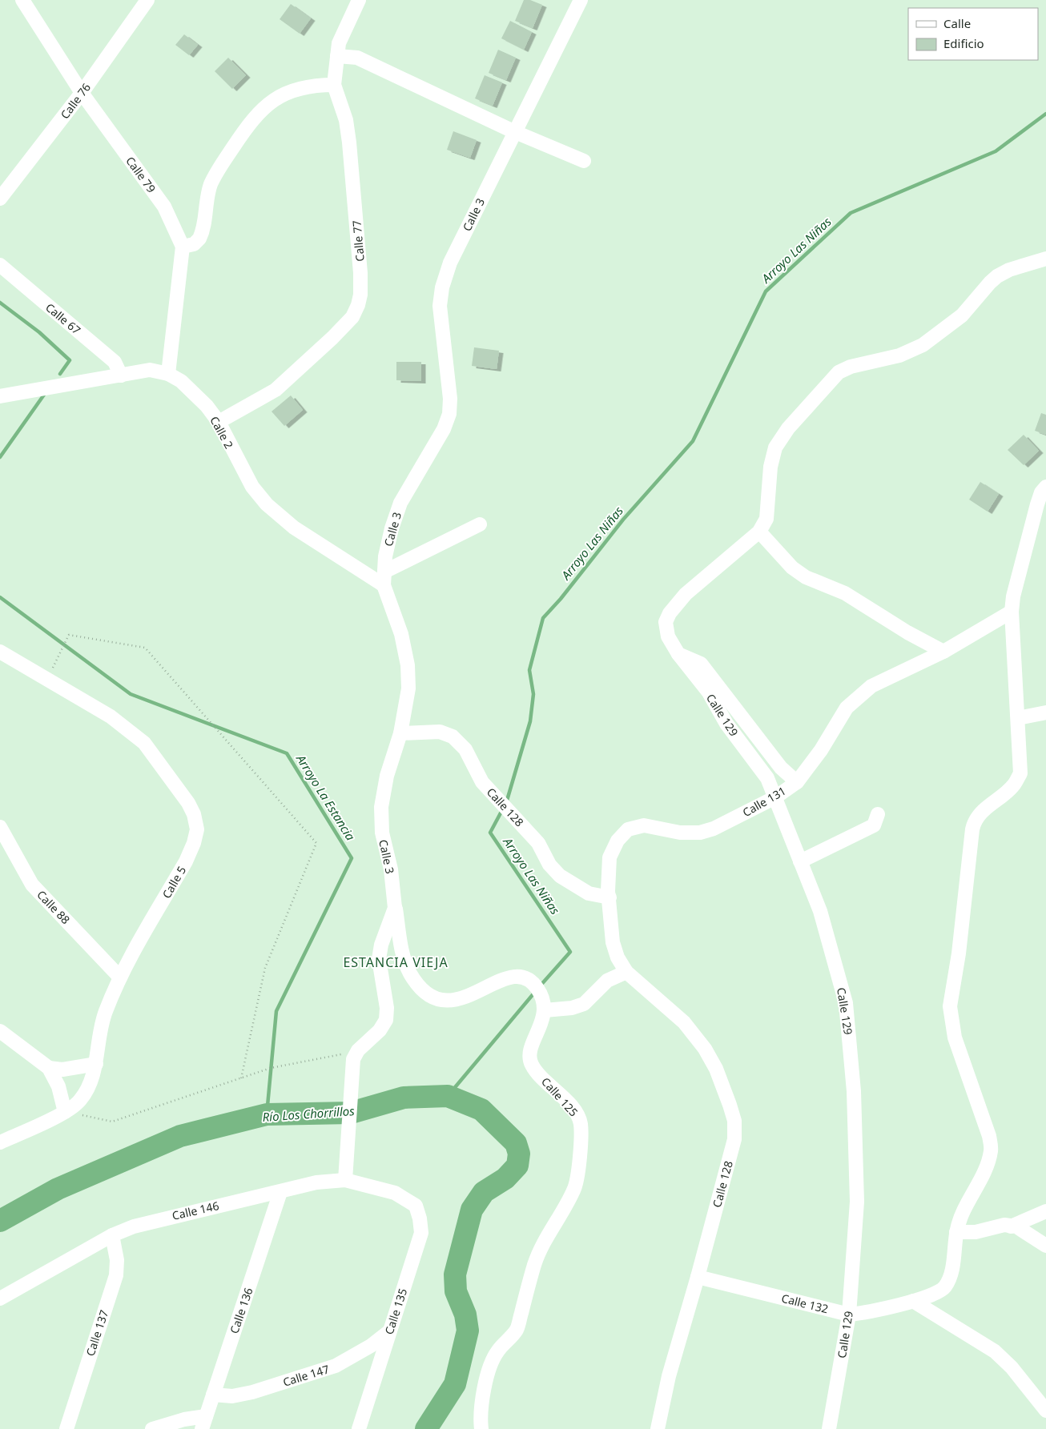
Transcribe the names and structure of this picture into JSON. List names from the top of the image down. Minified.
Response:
{"streets":{"street":["Calle 76","Calle 79","Calle 3","Calle 77","Calle 67","Calle 2","Calle 129","Calle 131","Calle 128","Calle 5","Calle 88","Calle 125","Calle 146","Calle 132","Calle 136","Calle 135","Calle 137","Calle 147"]},"crossings":[["Calle 76","Calle 79"],["Calle 3","Calle 2"],["Calle 3","Calle 128"],["Calle 77","Calle 2"],["Calle 67","Calle 2"],["Calle 129","Calle 131"],["Calle 129","Calle 132"],["Calle 131","Calle 128"],["Calle 131","Calle 132"],["Calle 128","Calle 132"],["Calle 5","Calle 88"],["Calle 146","Calle 136"],["Calle 146","Calle 135"],["Calle 146","Calle 137"],["Calle 136","Calle 147"],["Calle 135","Calle 147"]],"districts":["ESTANCIA VIEJA"],"water":["Arroyo Las Niñas","Arroyo La Estancia","Río Los Chorrillos"],"legend":["Calle","Edificio"]}
